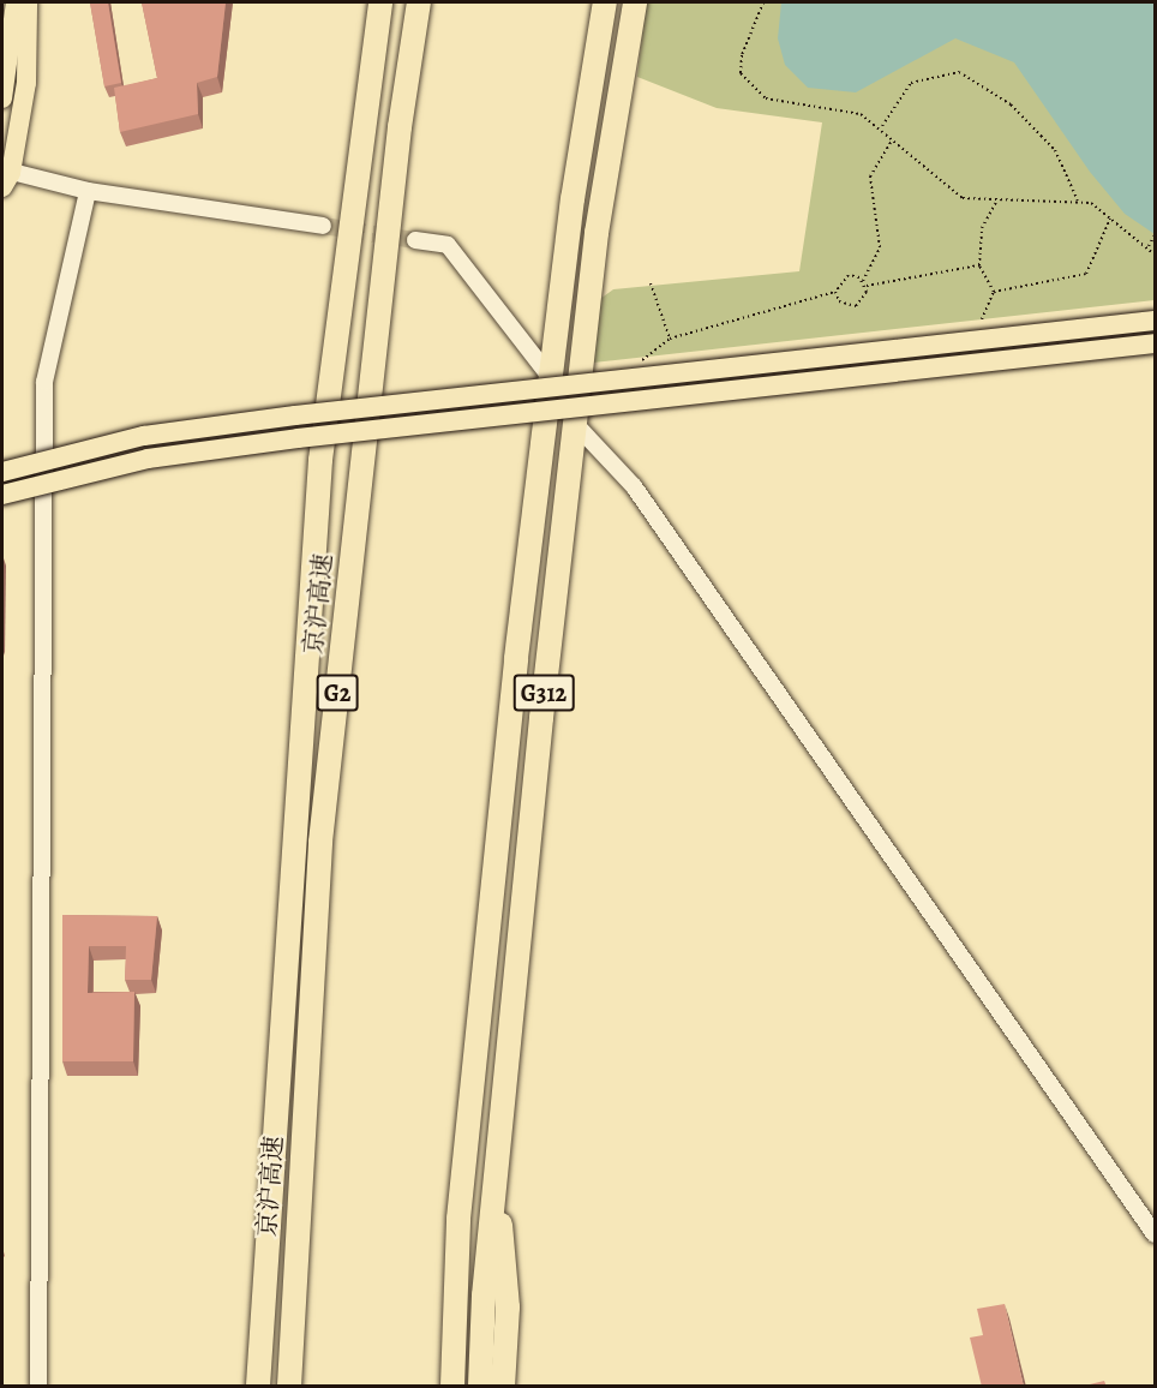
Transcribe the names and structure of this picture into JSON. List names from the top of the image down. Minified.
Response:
{"streets":{"highway":["京沪高速","G2","G312"]}}
